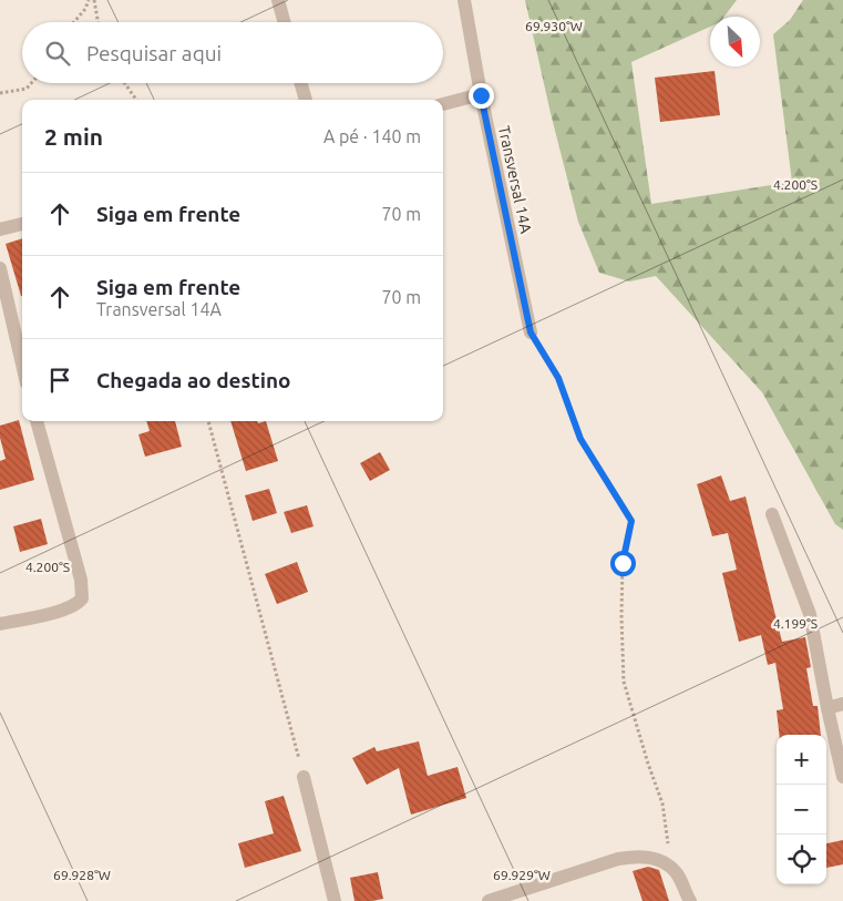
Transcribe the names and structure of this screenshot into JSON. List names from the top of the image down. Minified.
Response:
{"streets":{"street":["Transversal 14A"]},"north":"bottom right","page":{"search":"Pesquisar aqui","heading":["2 min","A pé · 140 m"],"list":[["Siga em frente","70 m"],["Siga em frente","Transversal 14A","70 m"],"Chegada ao destino"],"map_buttons":["+","−"]},"coordinates":["69.930°W","4.200°S","4.199°S","69.928°W","69.929°W"]}
